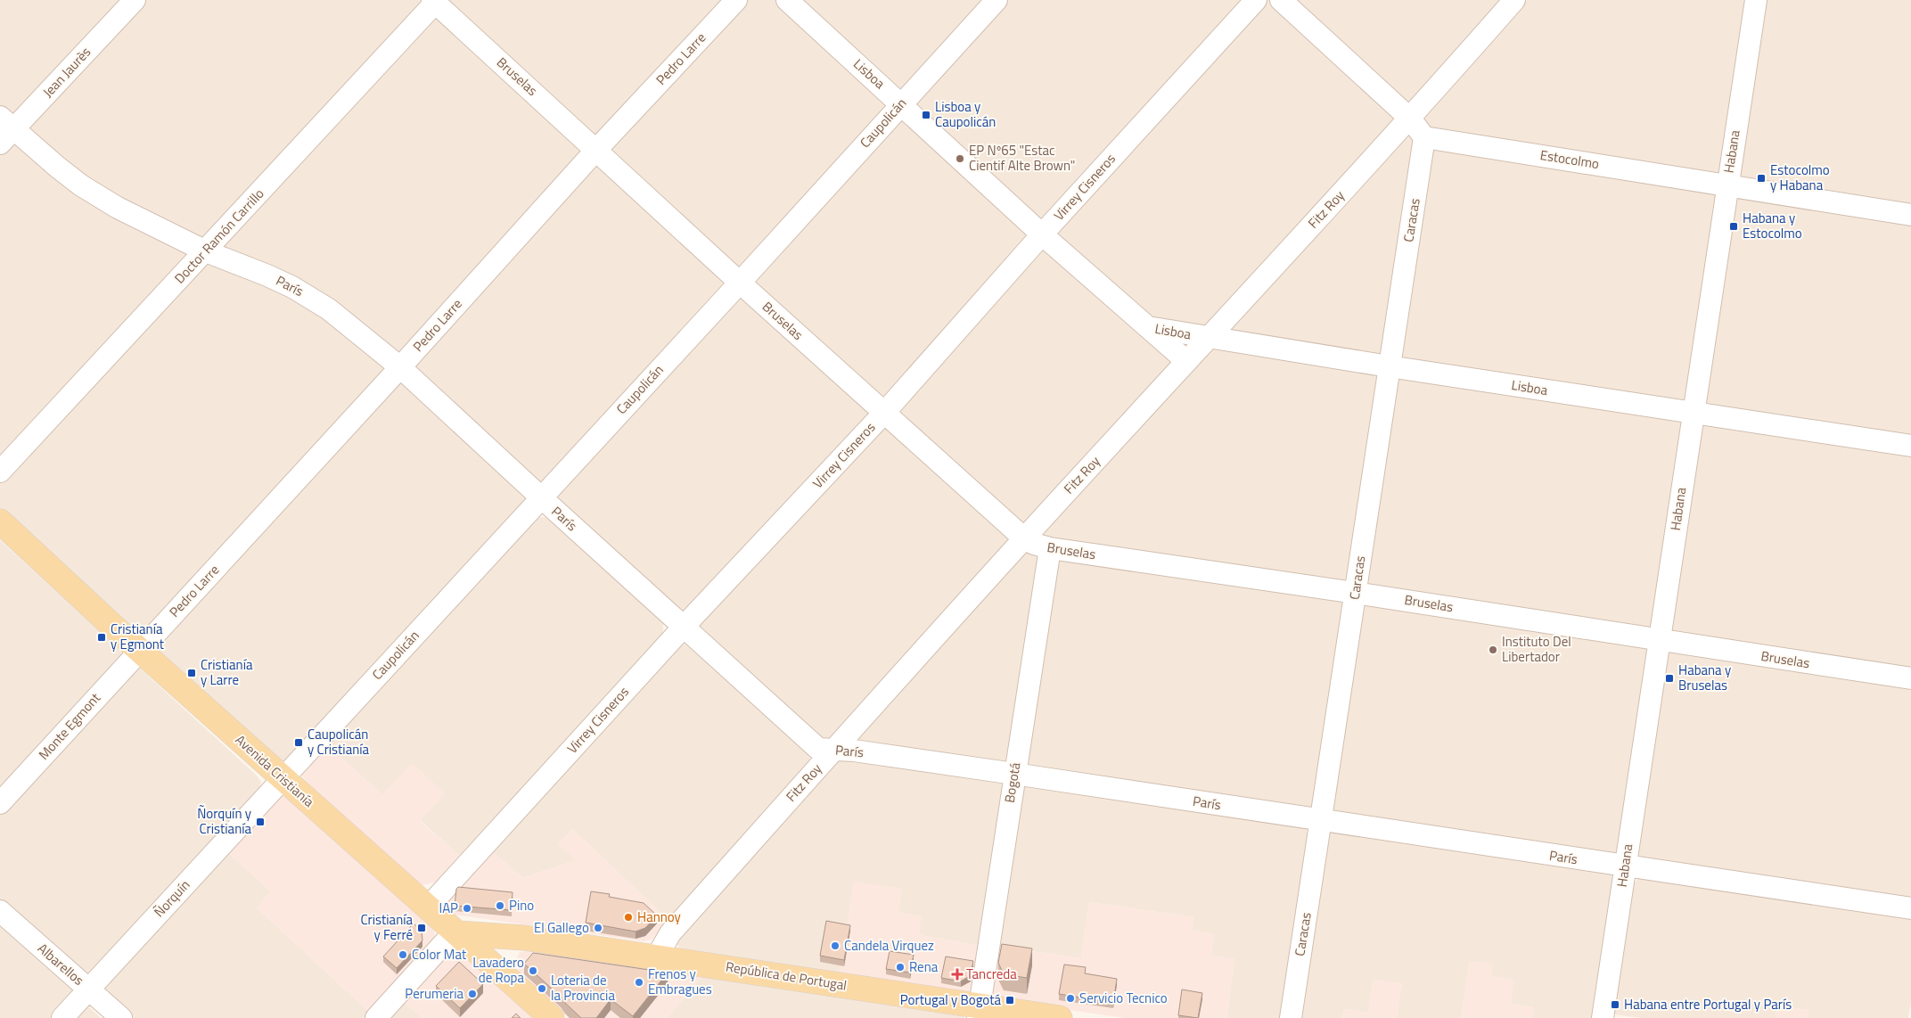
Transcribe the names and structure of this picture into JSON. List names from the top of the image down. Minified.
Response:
{"streets":{"main road":["Avenida Cristianía","República de Portugal"],"street":["Pedro Larre","Jean Jaurès","Lisboa","Bruselas","Caupolicán","Habana","Estocolmo","Virrey Cisneros","Fitz Roy","Caracas","Doctor Ramón Carrillo","París","Monte Egmont","Bogotá","Ñorquín","Albarellos"]},"crossings":[["Pedro Larre","Bruselas"],["Pedro Larre","París"],["Pedro Larre","Monte Egmont"],["Pedro Larre","Avenida Cristianía"],["Jean Jaurès","París"],["Lisboa","Caupolicán"],["Lisboa","Habana"],["Lisboa","Virrey Cisneros"],["Lisboa","Fitz Roy"],["Lisboa","Caracas"],["Bruselas","Caupolicán"],["Bruselas","Habana"],["Bruselas","Virrey Cisneros"],["Bruselas","Fitz Roy"],["Bruselas","Caracas"],["Bruselas","Doctor Ramón Carrillo"],["Bruselas","Bogotá"],["Caupolicán","París"],["Caupolicán","Avenida Cristianía"],["Caupolicán","Ñorquín"],["Habana","Estocolmo"],["Habana","París"],["Estocolmo","Caracas"],["Virrey Cisneros","París"],["Virrey Cisneros","Avenida Cristianía"],["Fitz Roy","París"],["Fitz Roy","República de Portugal"],["Caracas","París"],["Doctor Ramón Carrillo","París"],["París","Bogotá"],["Monte Egmont","Avenida Cristianía"],["Avenida Cristianía","Ñorquín"],["Avenida Cristianía","República de Portugal"],["Bogotá","República de Portugal"],["Ñorquín","Albarellos"]],"places":{"transit":["Lisboa y Caupolicán","Estocolmo y Habana","Habana y Estocolmo","Cristianía y Egmont","Cristianía y Larre","Habana y Bruselas","Caupolicán y Cristianía","Ñorquín y Cristianía","Cristianía y Ferré","Portugal y Bogotá","Habana entre Portugal y París"],"other":["EP Nº65 \"Estac Cientif Alte Brown\"","Instituto Del Libertador","Pino","IAP","Hannoy","El Gallego","Candela Virquez","Color Mat","Rena","Lavadero de Ropa","Frenos y Embragues","Loteria de la Provincia","Perumeria","Servicio Tecnico"],"health":["Tancreda"]}}
